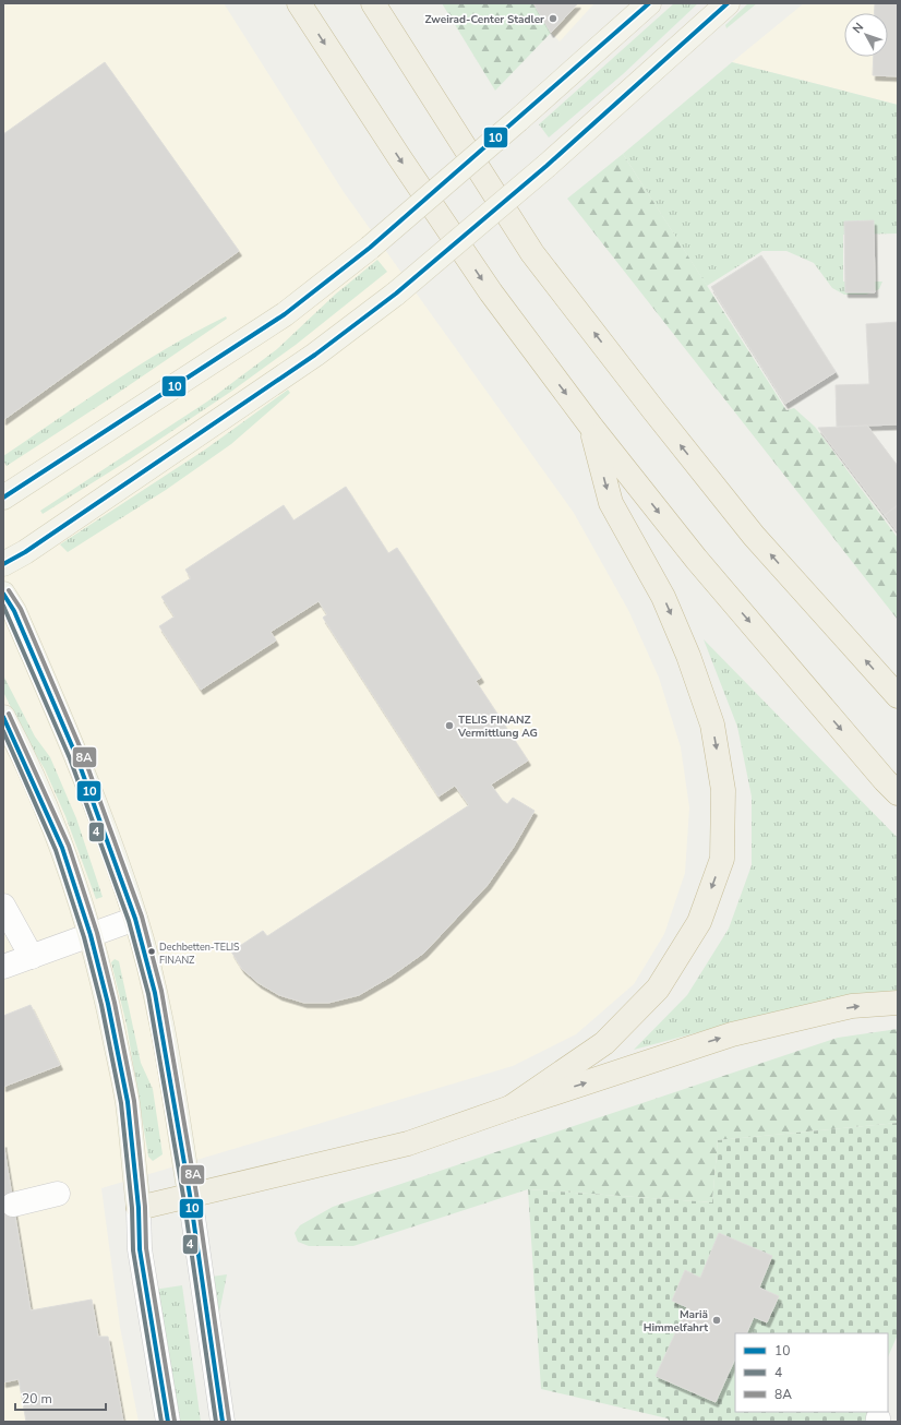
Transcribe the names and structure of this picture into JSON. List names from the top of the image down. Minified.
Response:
{"places":["Zweirad-Center Stadler","TELIS FINANZ Vermittlung AG","Dechbetten-TELIS FINANZ","Mariä Himmelfahrt"],"lines":["transit line 10","transit line 8A","transit line 4"],"legend":["10","4","8A"],"scale_bar":"20 m","north":"top left"}
